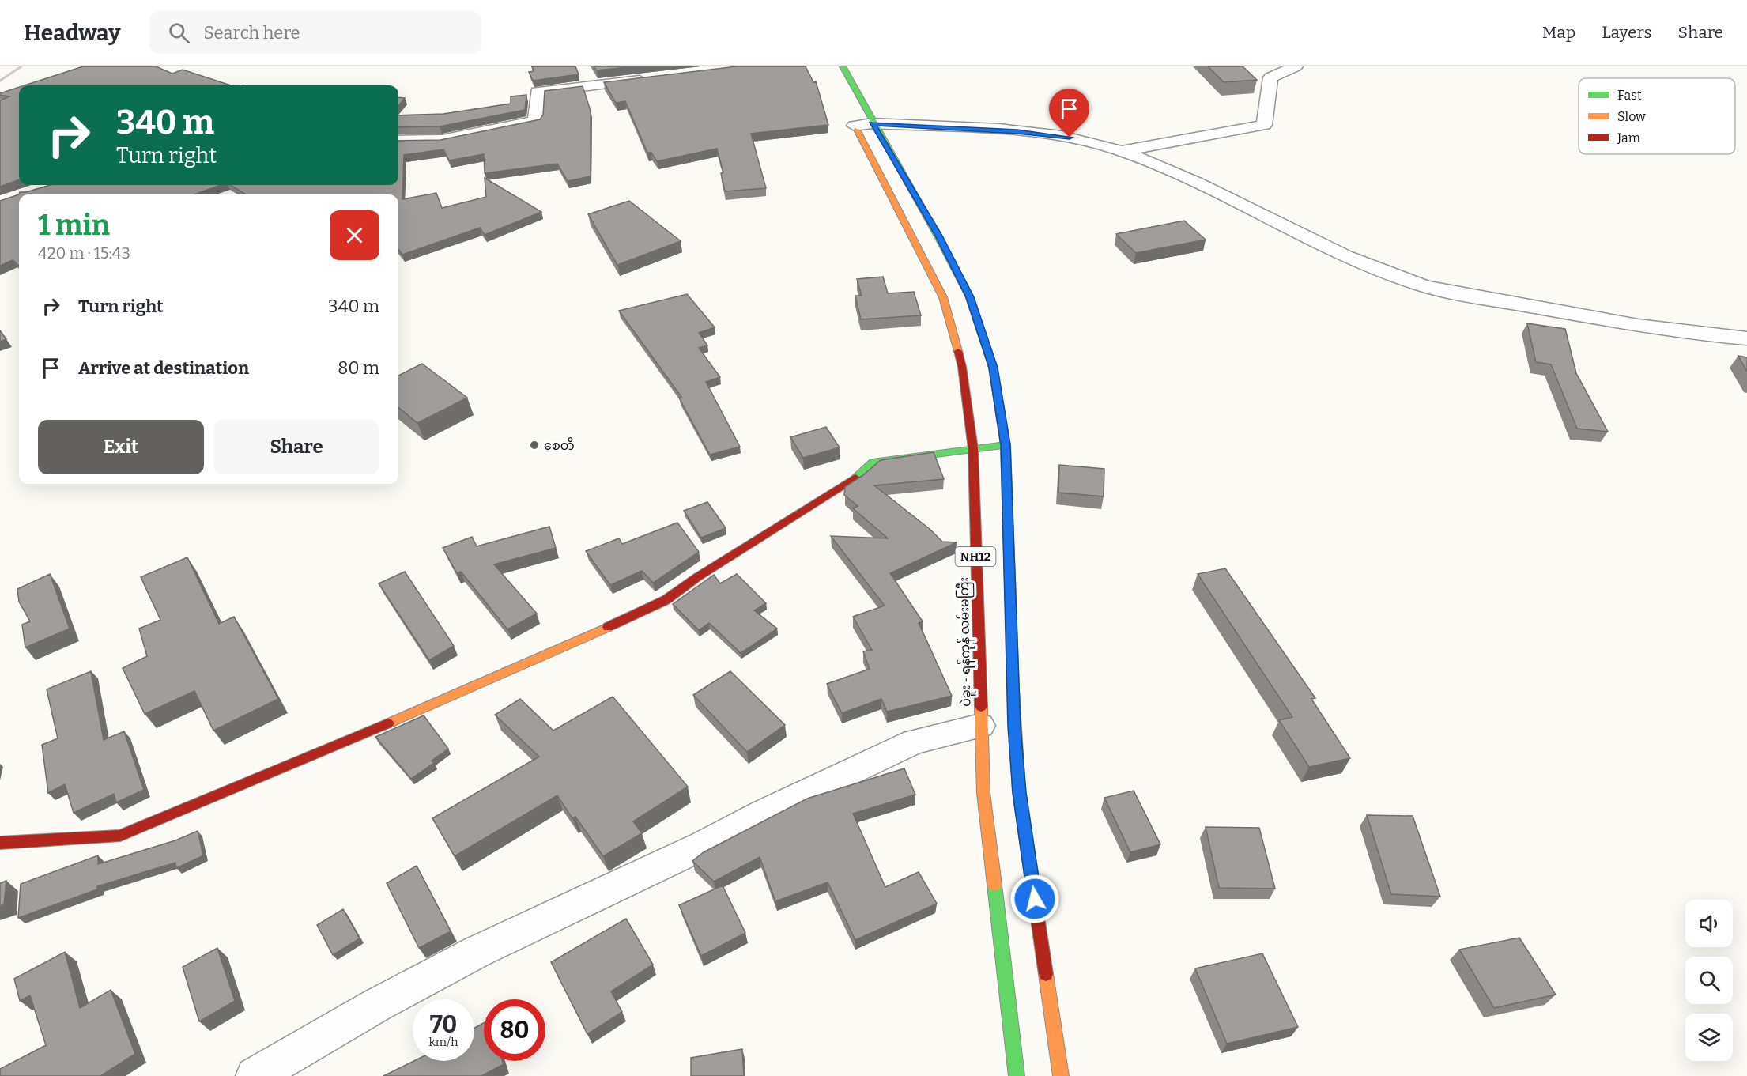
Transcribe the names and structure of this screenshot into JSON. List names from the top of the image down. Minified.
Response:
{"streets":{"main road":["NH12","ပဲခူး - ရန်ကုန် လမ်းမကြီး"]},"places":["စေတီ"],"legend":["Fast","Slow","Jam"],"page":{"header":"Headway","search":"Search here","nav":["Map","Layers","Share"],"turn":["340 m","Turn right"],"heading":["1 min","420 m · 15:43"],"list":[{"name":"Turn right","value":"340 m"},{"name":"Arrive at destination","value":"80 m"}],"buttons":["Exit","Share"],"speed":"70 km/h","limit":"80"}}
